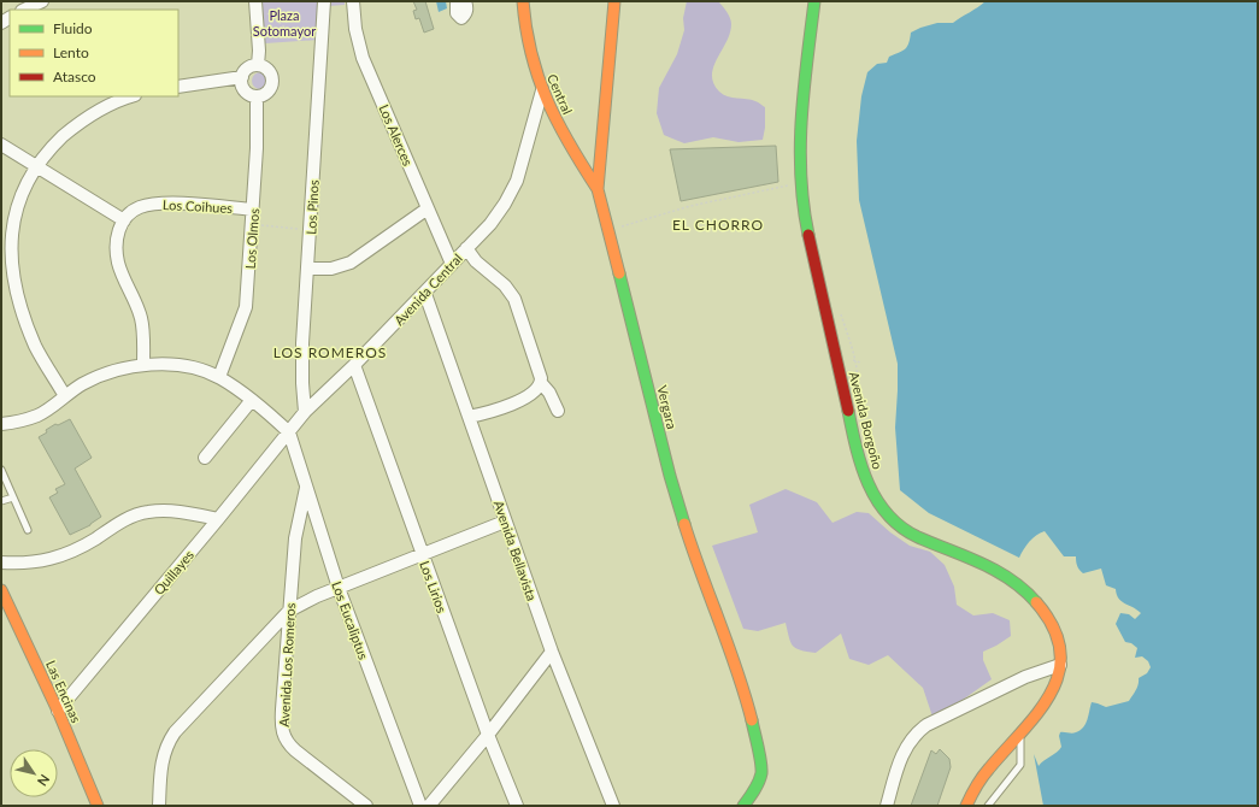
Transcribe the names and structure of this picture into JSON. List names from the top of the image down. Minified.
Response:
{"streets":{"street":["Central","Los Alerces","Los Coihues","Los Pinos","Los Olmos","Avenida Central","Vergara","Avenida Borgoño","Avenida Bellavista","Quillayes","Los Lirios","Los Eucaliptus","Avenida Los Romeros","Las Encinas"]},"crossings":[["Central","Avenida Central"],["Central","Vergara"],["Los Alerces","Avenida Central"],["Los Coihues","Los Olmos"],["Los Pinos","Avenida Central"],["Avenida Central","Avenida Bellavista"],["Avenida Central","Quillayes"],["Avenida Central","Los Lirios"],["Avenida Central","Los Eucaliptus"],["Quillayes","Los Eucaliptus"],["Quillayes","Las Encinas"],["Los Eucaliptus","Avenida Los Romeros"]],"districts":["EL CHORRO","LOS ROMEROS"],"parks":["Plaza Sotomayor"],"legend":["Fluido","Lento","Atasco"],"north":"bottom right"}
